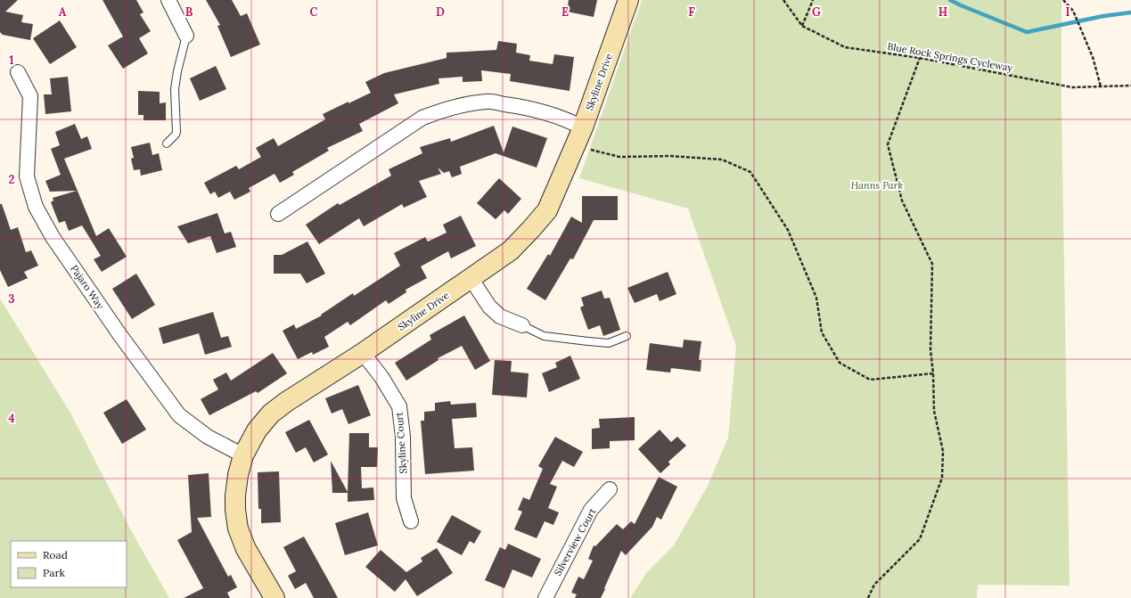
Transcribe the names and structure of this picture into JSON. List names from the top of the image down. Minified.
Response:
{"streets":{"street":["Skyline Drive","Pajaro Way","Skyline Court","Silverview Court"],"path":["Blue Rock Springs Cycleway"]},"crossings":[["Skyline Drive","Pajaro Way"],["Skyline Drive","Skyline Court"]],"parks":["Hanns Park"],"legend":["Road","Park"],"grid":{"columns":["A","B","C","D","E","F","G","H","I"],"rows":["1","2","3","4"]}}
